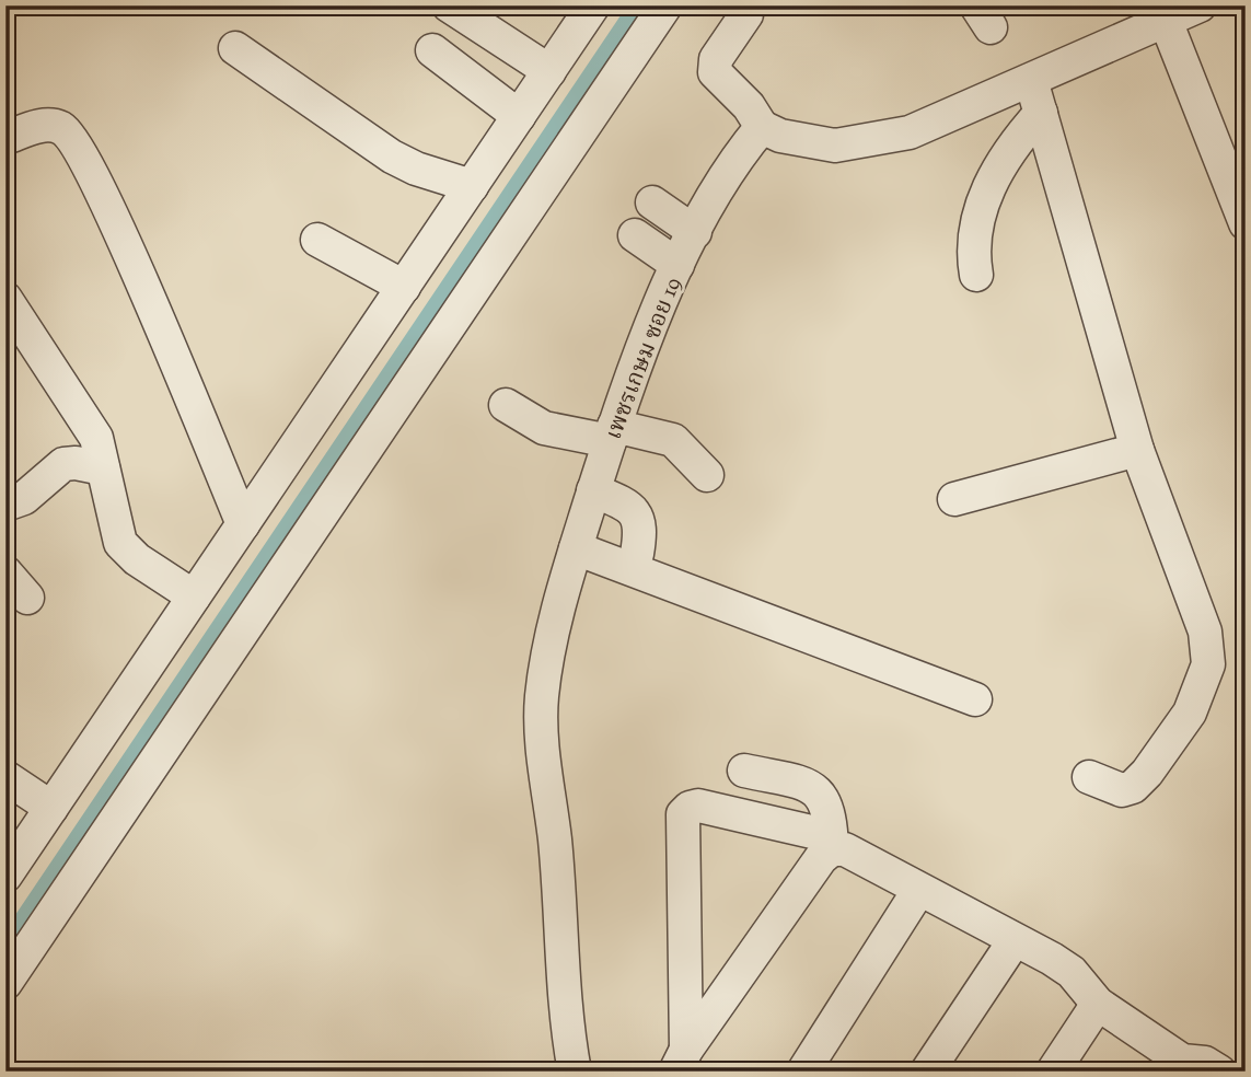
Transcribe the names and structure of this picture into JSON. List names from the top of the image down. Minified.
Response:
{"streets":{"street":["เพชรเกษม ซอย 19"]}}
